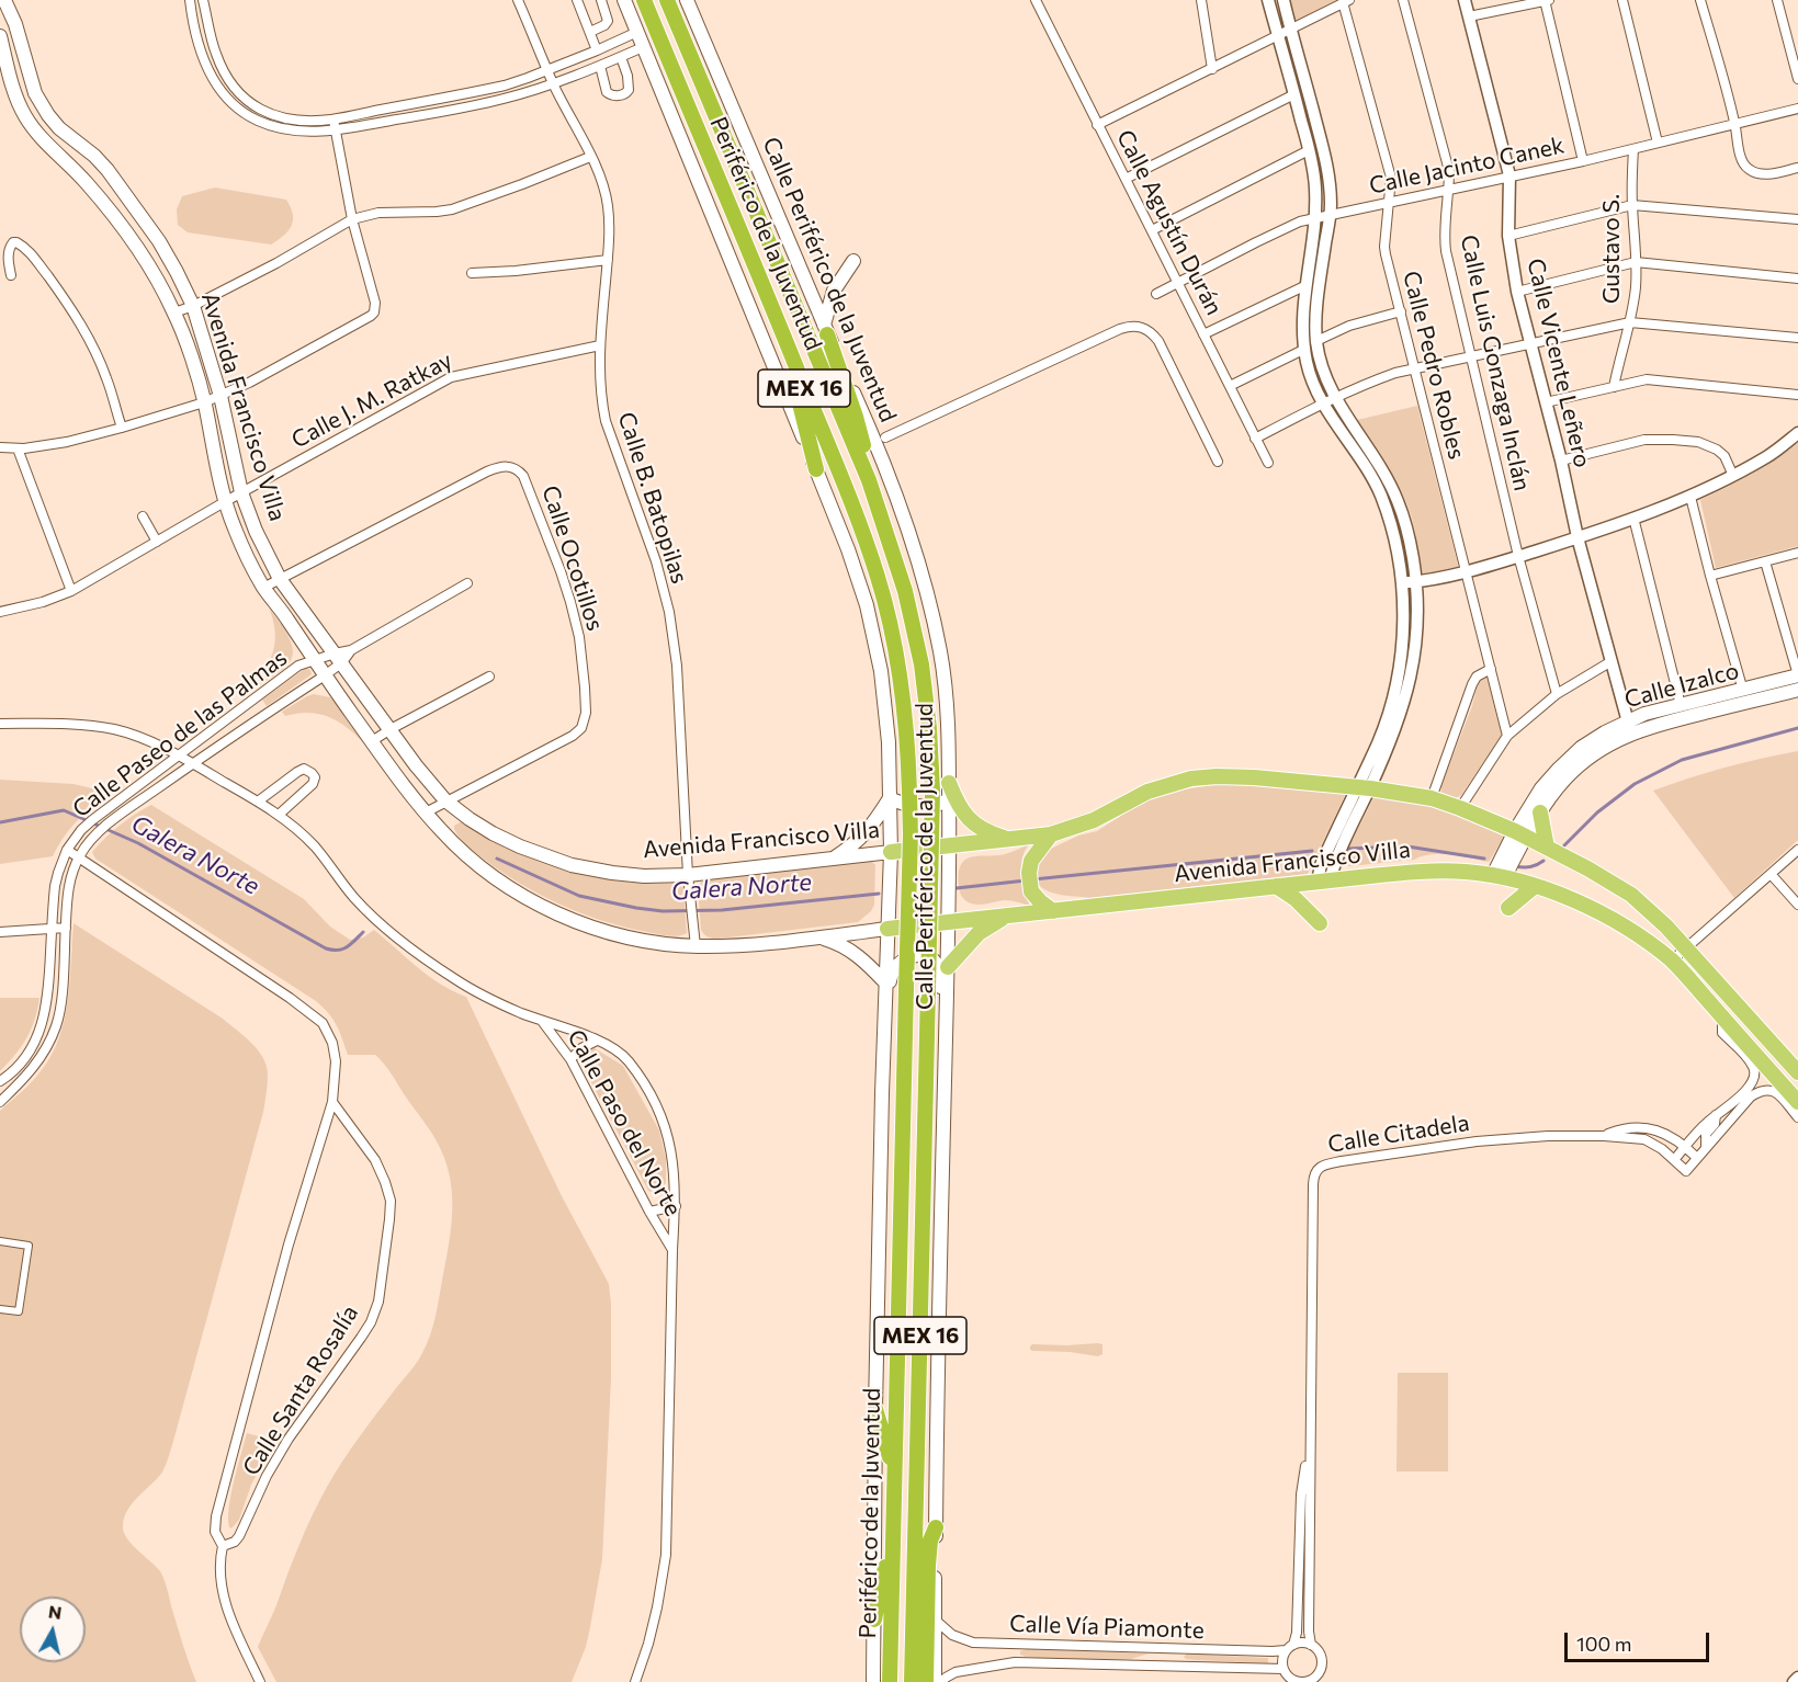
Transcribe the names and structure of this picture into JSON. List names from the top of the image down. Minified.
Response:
{"streets":{"highway":["Periférico de la Juventud","MEX 16"],"main road":["Calle Periférico de la Juventud","Avenida Francisco Villa","Calle Izalco"],"street":["Calle Jacinto Canek","Calle Agustín Durán","Gustavo S.","Calle Luis Gonzaga Inclán","Calle Vicente Leñero","Calle Pedro Robles","Calle J. M. Ratkay","Calle B. Batopilas","Calle Ocotillos","Calle Paseo de las Palmas","Calle Paso del Norte","Calle Citadela","Calle Santa Rosalía","Calle Vía Piamonte"]},"crossings":[["Calle Jacinto Canek","Calle Agustín Durán"],["Calle Jacinto Canek","Gustavo S."],["Calle Jacinto Canek","Calle Luis Gonzaga Inclán"],["Calle Jacinto Canek","Calle Vicente Leñero"],["Calle Jacinto Canek","Calle Pedro Robles"],["Calle Periférico de la Juventud","Avenida Francisco Villa"],["Calle Periférico de la Juventud","Calle Vía Piamonte"],["Calle Vicente Leñero","Calle Izalco"],["Calle J. M. Ratkay","Avenida Francisco Villa"],["Calle J. M. Ratkay","Calle B. Batopilas"],["Avenida Francisco Villa","Calle B. Batopilas"],["Avenida Francisco Villa","Calle Ocotillos"],["Avenida Francisco Villa","Calle Izalco"],["Avenida Francisco Villa","Calle Paseo de las Palmas"],["Calle Paseo de las Palmas","Calle Paso del Norte"],["Calle Citadela","Calle Vía Piamonte"]],"water":["Galera Norte"],"scale_bar":"100 m","north":"top"}
